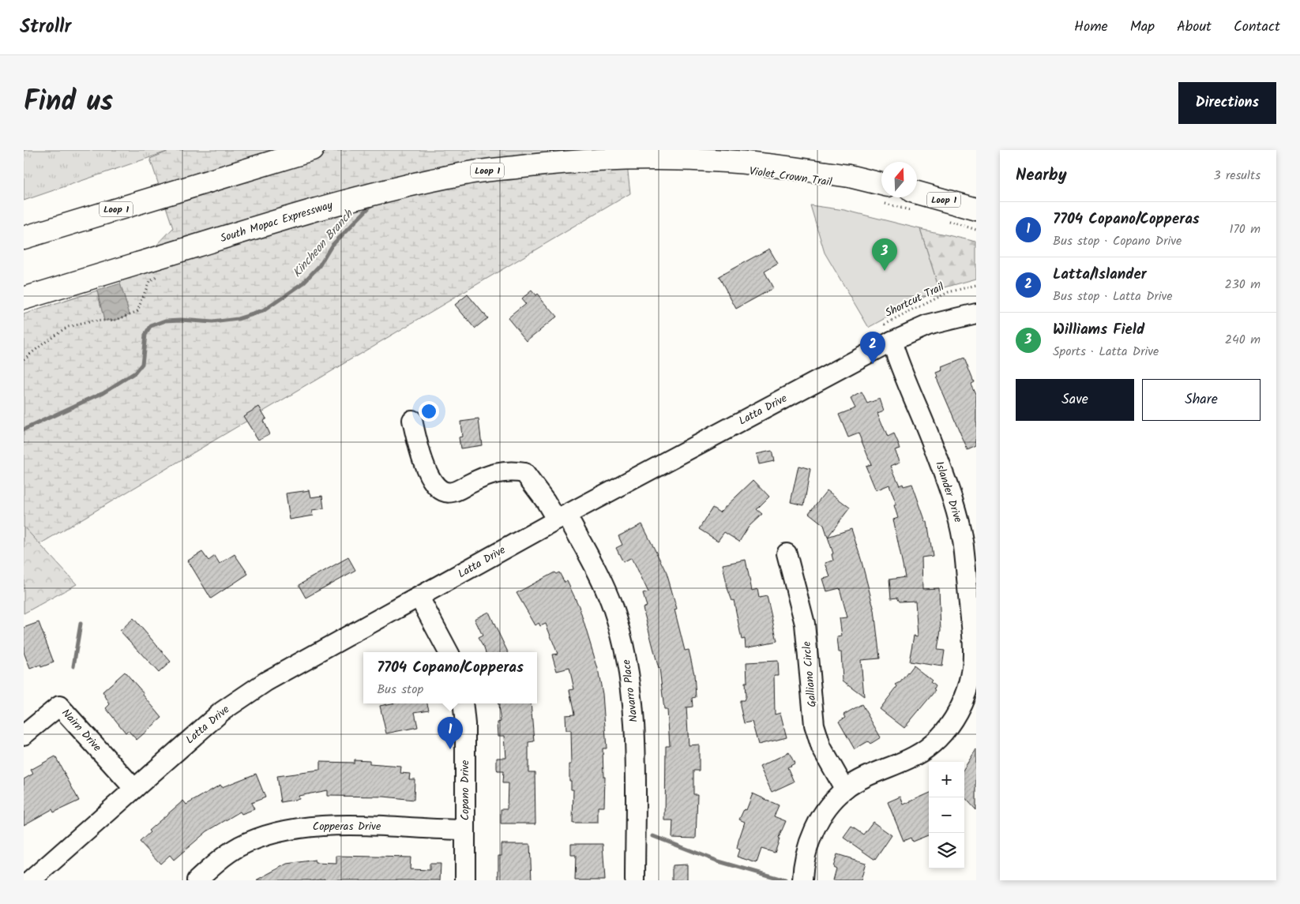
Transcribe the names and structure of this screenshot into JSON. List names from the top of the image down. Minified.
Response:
{"streets":{"highway":["Loop 1","South Mopac Expressway"],"street":["Latta Drive","Islander Drive","Galliano Circle","Navarro Place","Nairn Drive","Copano Drive","Copperas Drive"],"path":["Shortcut Trail"]},"crossings":[["Shortcut Trail","Latta Drive"],["Shortcut Trail","Islander Drive"],["Latta Drive","Islander Drive"],["Latta Drive","Navarro Place"],["Latta Drive","Nairn Drive"],["Islander Drive","Galliano Circle"],["Copano Drive","Copperas Drive"]],"water":["Kincheon Branch"],"north":"top","page":{"header":"Strollr","nav":["Home","Map","About","Contact"],"title":"Find us","buttons":["Directions",["Save","Share"]],"heading":["Nearby","3 results"],"list":[{"mark":"1","name":"7704 Copano/Copperas","note":"Bus stop · Copano Drive","value":"170 m"},{"mark":"2","name":"Latta/Islander","note":"Bus stop · Latta Drive","value":"230 m"},{"mark":"3","name":"Williams Field","note":"Sports · Latta Drive","value":"240 m"}],"pins":["3","2","1"],"popup":["7704 Copano/Copperas","Bus stop"],"map_buttons":["+","−"]}}
